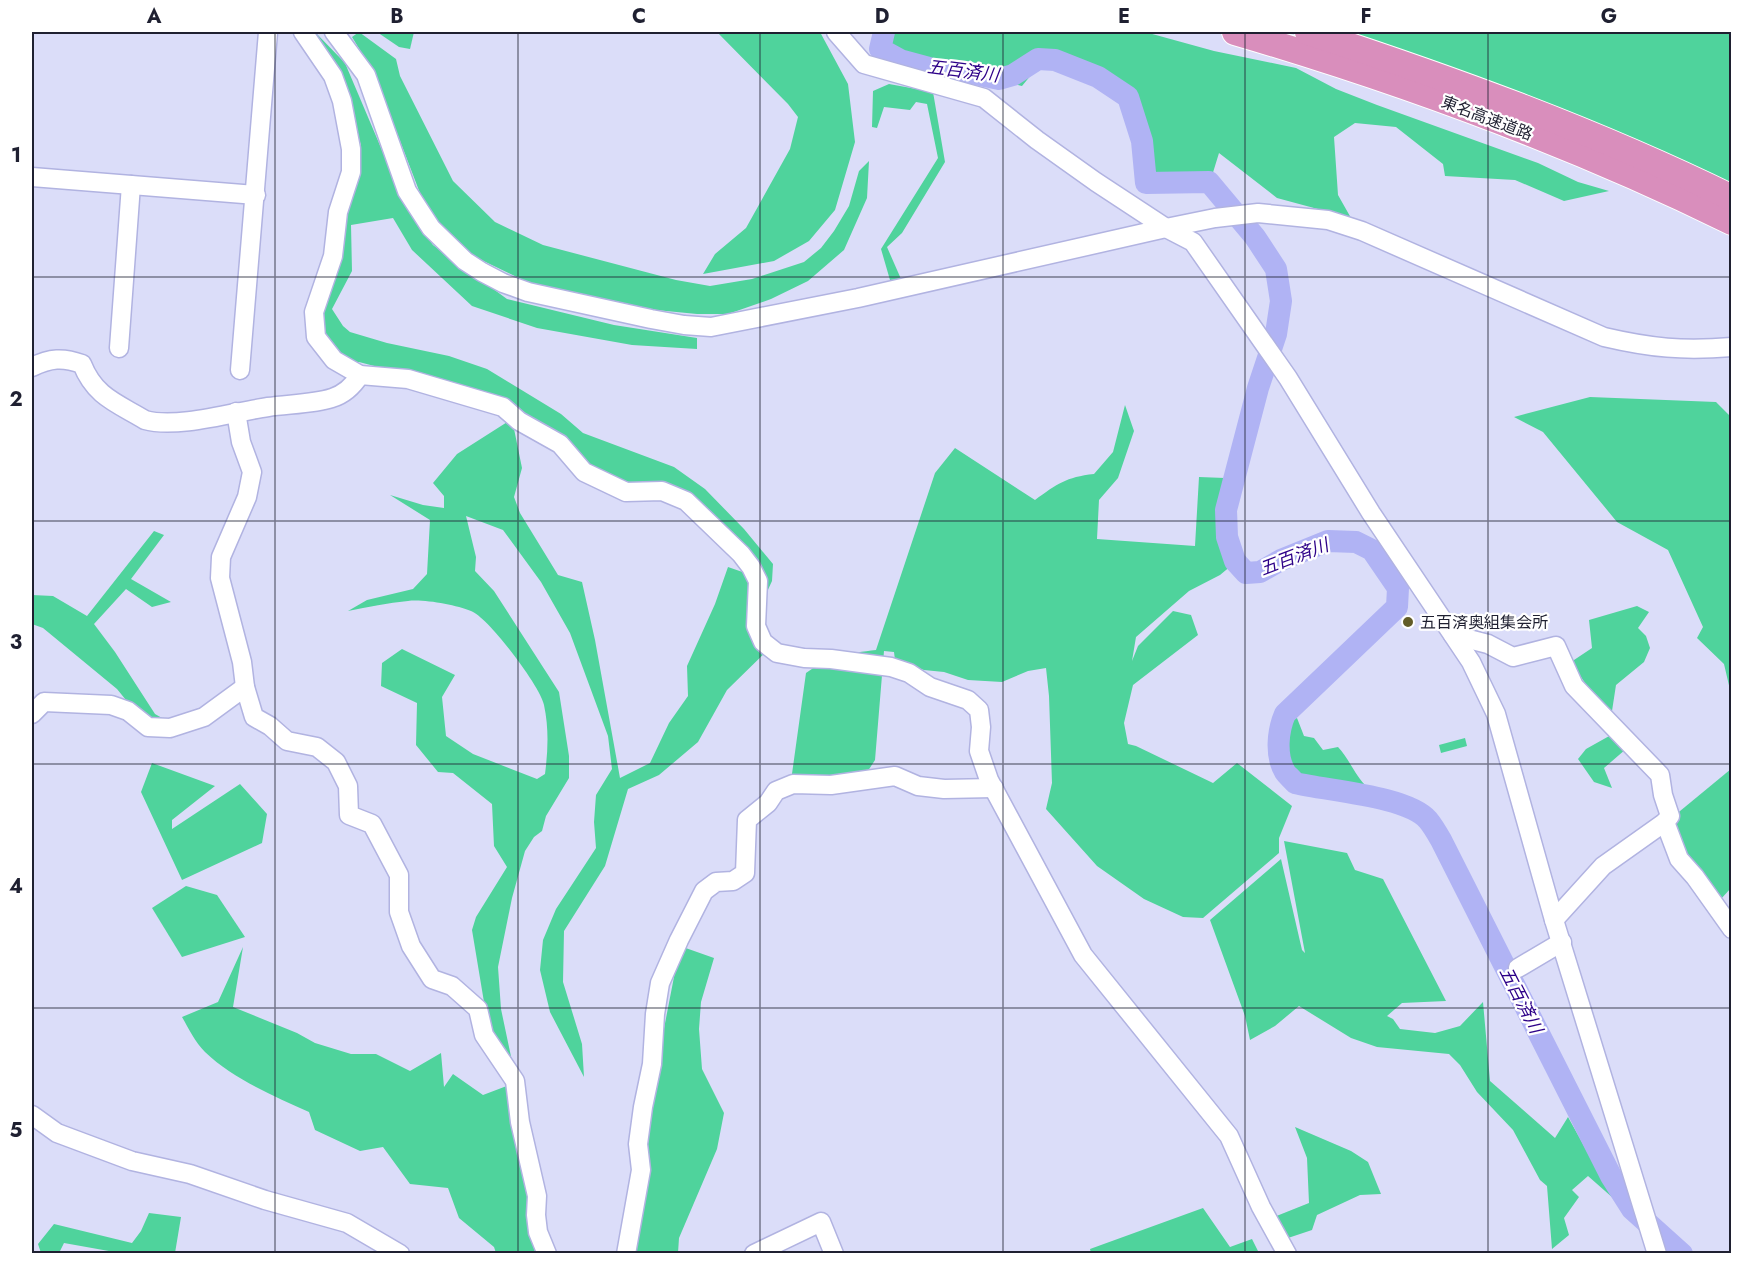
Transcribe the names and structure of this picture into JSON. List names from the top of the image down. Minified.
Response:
{"streets":{"highway":["東名高速道路"]},"water":["五百済川"],"places":["五百済奥組集会所"],"grid":{"columns":["A","B","C","D","E","F","G"],"rows":["1","2","3","4","5"]}}
